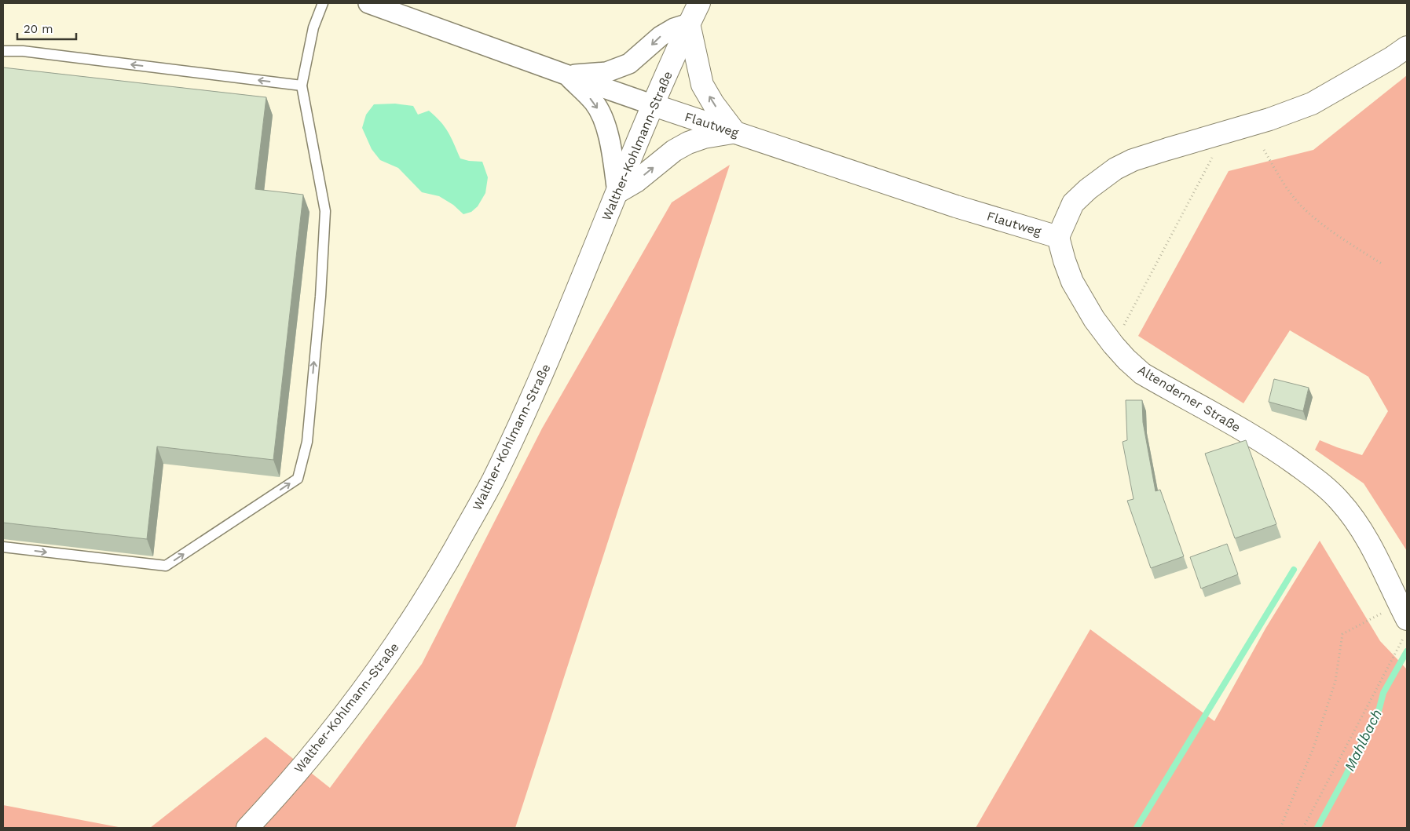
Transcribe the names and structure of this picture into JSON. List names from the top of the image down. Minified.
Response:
{"streets":{"main road":["Flautweg","Walther-Kohlmann-Straße","Altenderner Straße"]},"crossings":[["Flautweg","Walther-Kohlmann-Straße"],["Flautweg","Altenderner Straße"]],"water":["Mahlbach"],"scale_bar":"20 m"}
